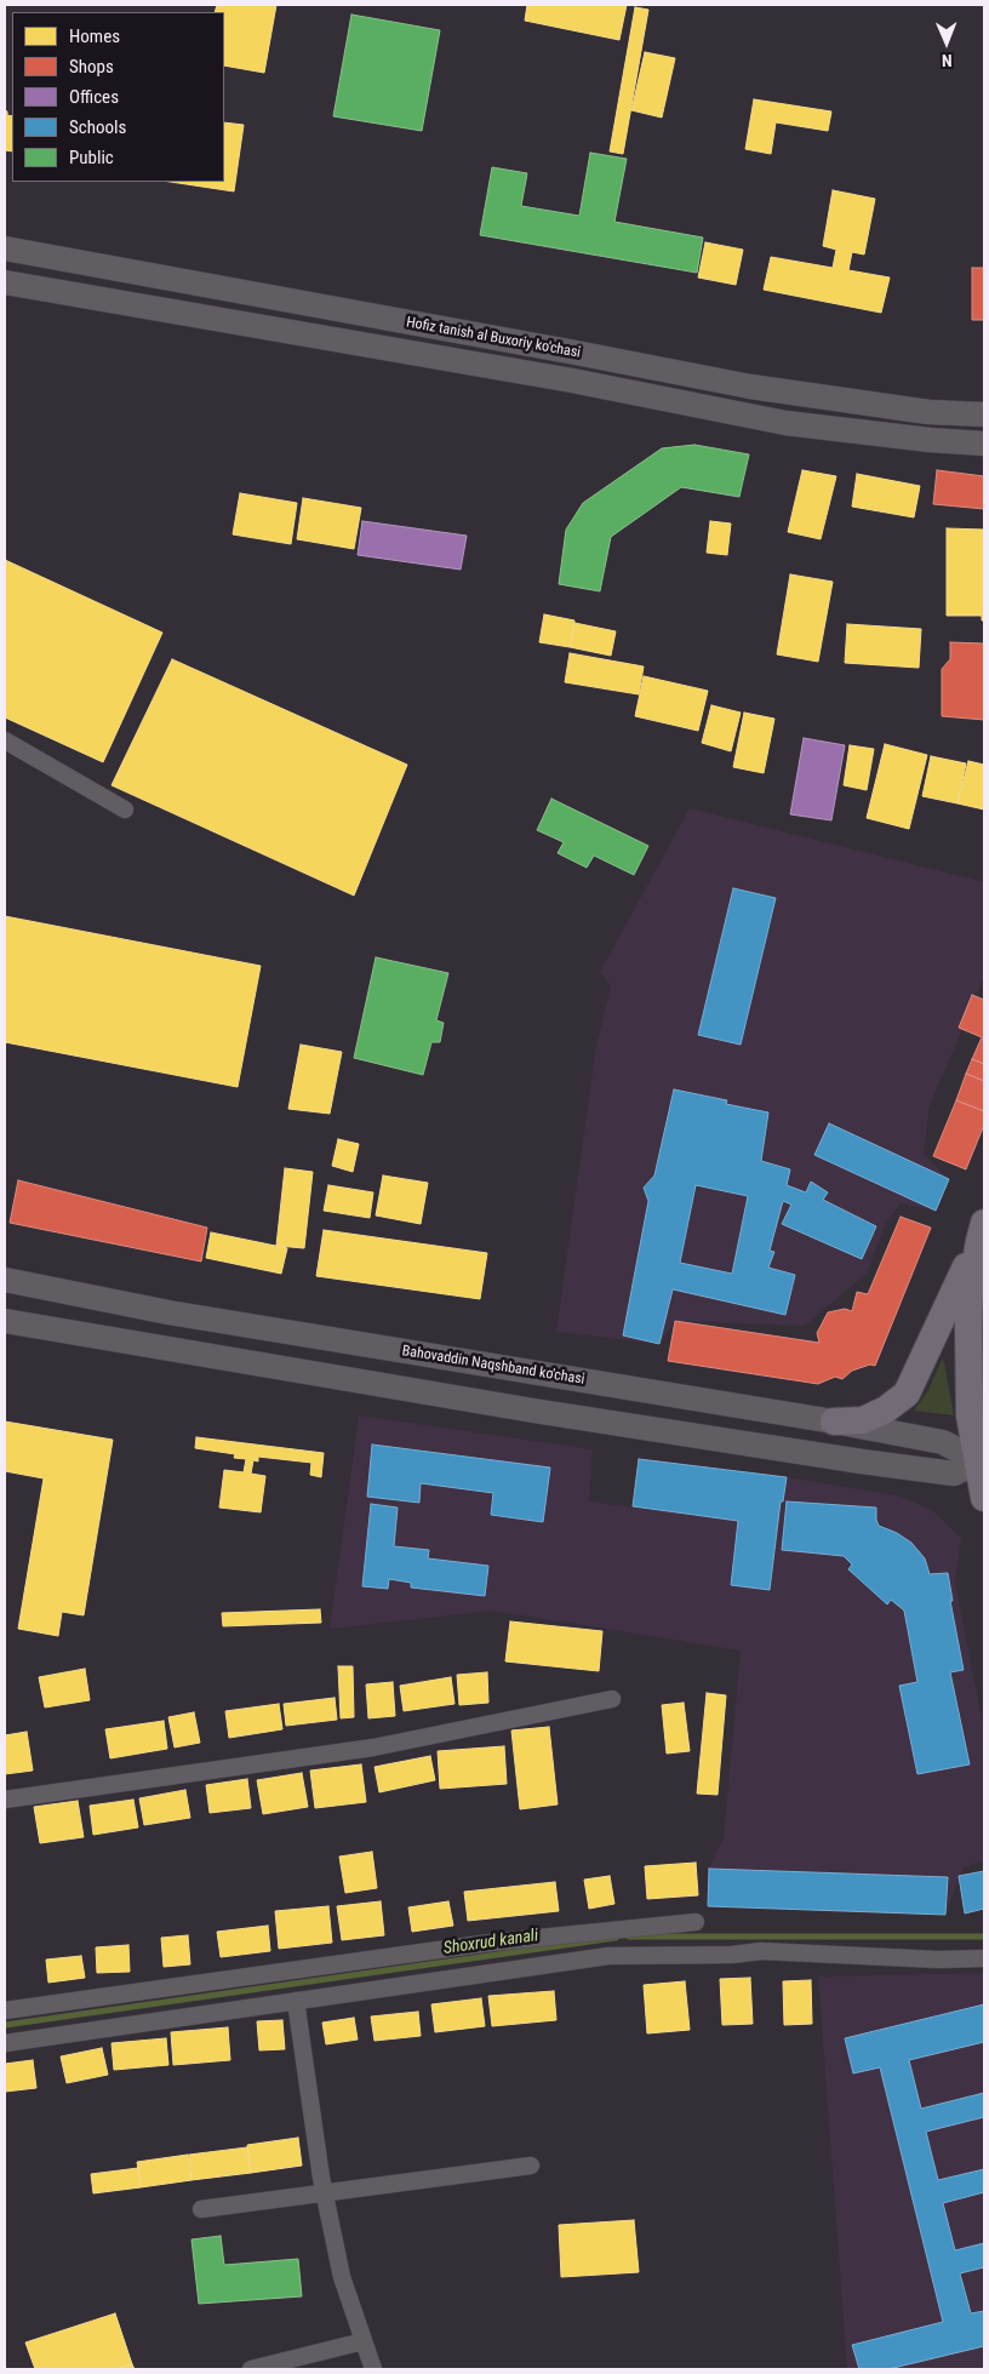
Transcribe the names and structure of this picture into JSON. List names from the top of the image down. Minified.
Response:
{"streets":{"main road":["Hofiz tanish al Buxoriy ko'chasi","Bahovaddin Naqshband ko'chasi"]},"water":["Shoxrud kanali"],"legend":["Homes","Shops","Offices","Schools","Public"],"north":"bottom"}
